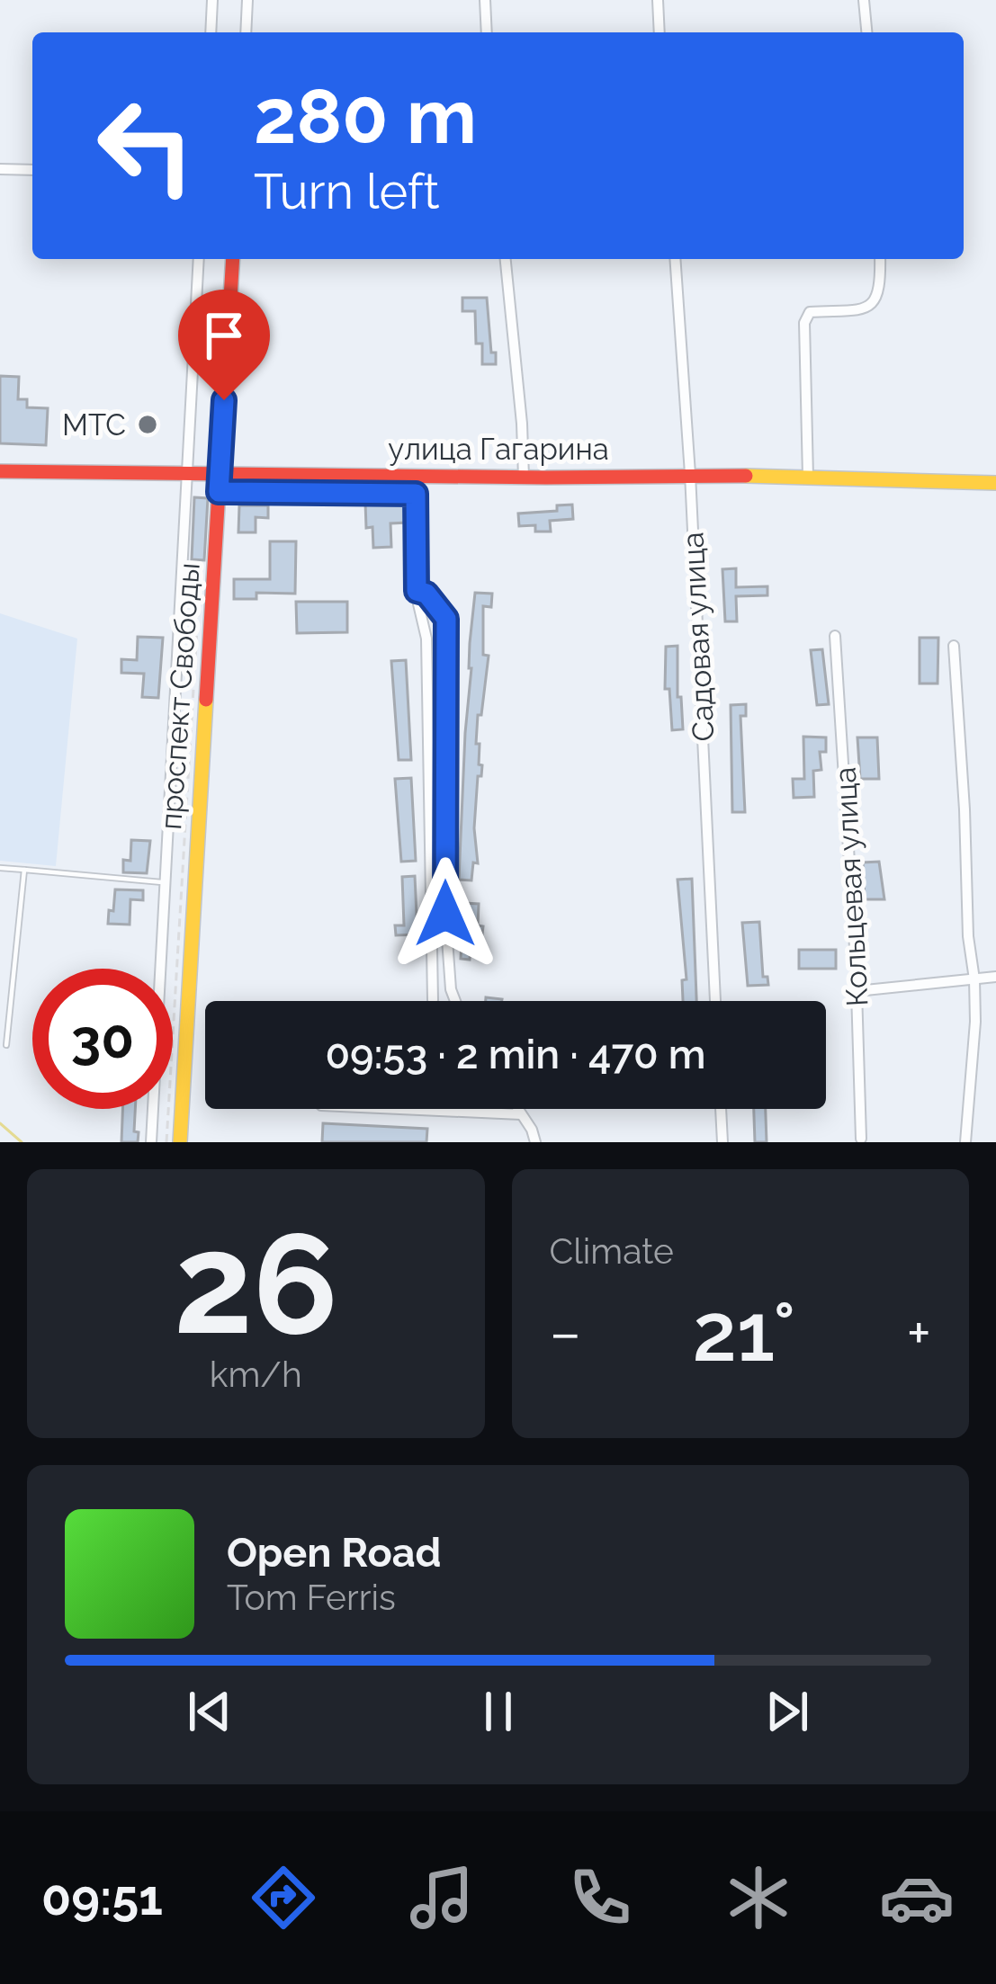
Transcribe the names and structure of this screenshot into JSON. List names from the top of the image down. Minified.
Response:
{"streets":{"main road":["улица Гагарина","проспект Свободы"],"street":["Садовая улица","Кольцевая улица"]},"crossings":[["улица Гагарина","Садовая улица"],["улица Гагарина","проспект Свободы"]],"places":["МТС"],"page":{"turn":["280 m","Turn left"],"limit":"30","trip":"09:53 · 2 min · 470 m","tile":[["26","km/h"],"Climate"],"heat":["−","21°","+"],"song":["Open Road","Tom Ferris"],"tabs":"09:51"}}
